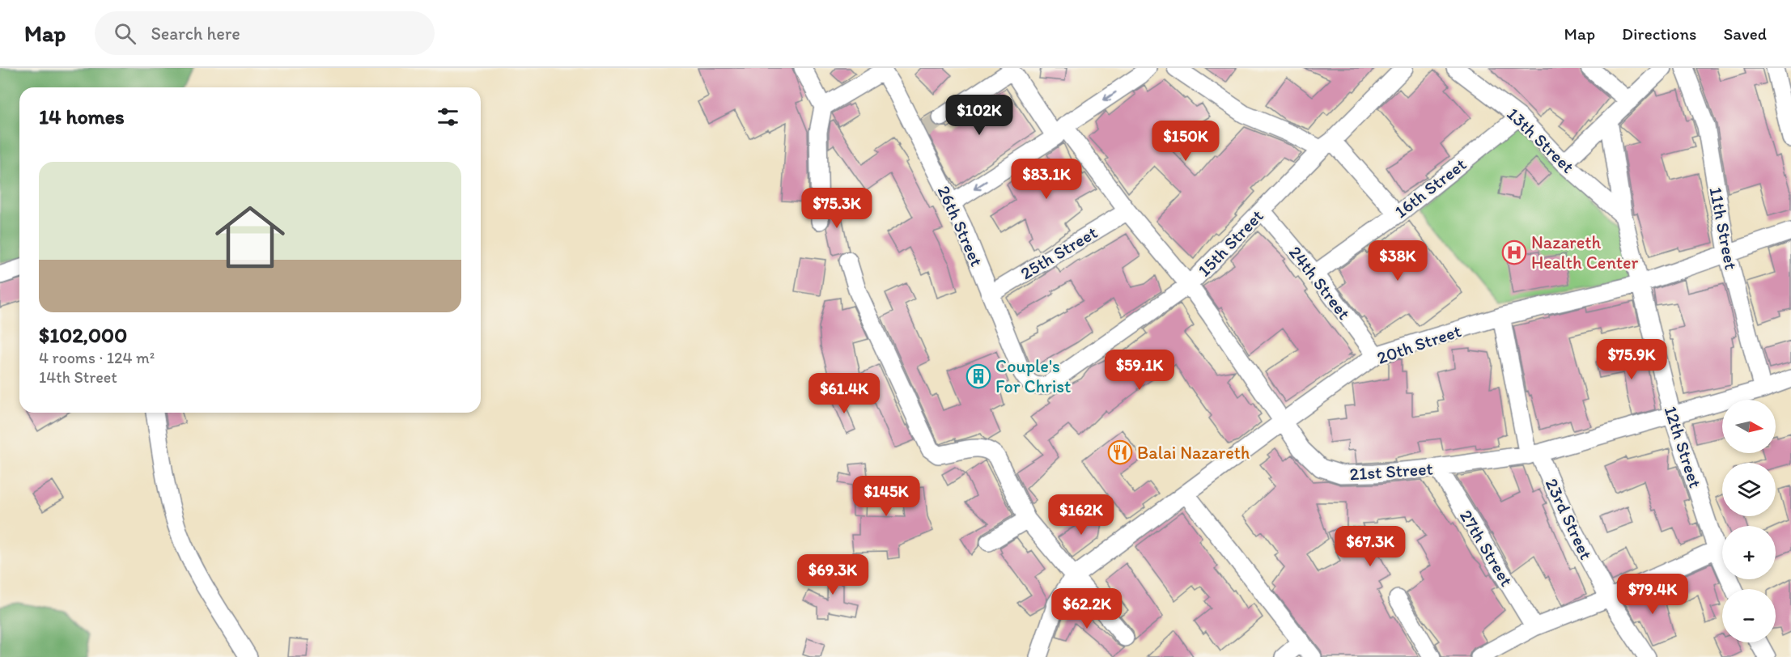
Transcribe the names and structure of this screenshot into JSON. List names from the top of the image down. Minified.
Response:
{"streets":{"street":["13th Street","16th Street","26th Street","11th Street","15th Street","25th Street","24th Street","20th Street","12th Street","21st Street","23rd Street","27th Street"]},"crossings":[["13th Street","16th Street"],["13th Street","12th Street"],["16th Street","24th Street"],["26th Street","15th Street"],["26th Street","25th Street"],["11th Street","20th Street"],["11th Street","21st Street"],["15th Street","24th Street"],["15th Street","21st Street"],["25th Street","21st Street"],["24th Street","20th Street"],["20th Street","12th Street"],["20th Street","21st Street"],["20th Street","23rd Street"],["12th Street","21st Street"],["21st Street","23rd Street"],["21st Street","27th Street"]],"places":{"hospital":["Nazareth Health Center"],"building":["Couple's For Christ"],"restaurant":["Balai Nazareth"]},"north":"right","page":{"header":"Map","search":"Search here","nav":["Map","Directions","Saved"],"heading":"14 homes","price":["$102K","$150K","$83.1K","$75.3K","$38K","$75.9K","$59.1K","$61.4K","$145K","$162K","$67.3K","$69.3K","$79.4K","$62.2K"],"list":[{"name":"$102,000","note":"4 rooms · 124 m² · 14th Street"}],"map_buttons":["+","−"]}}
